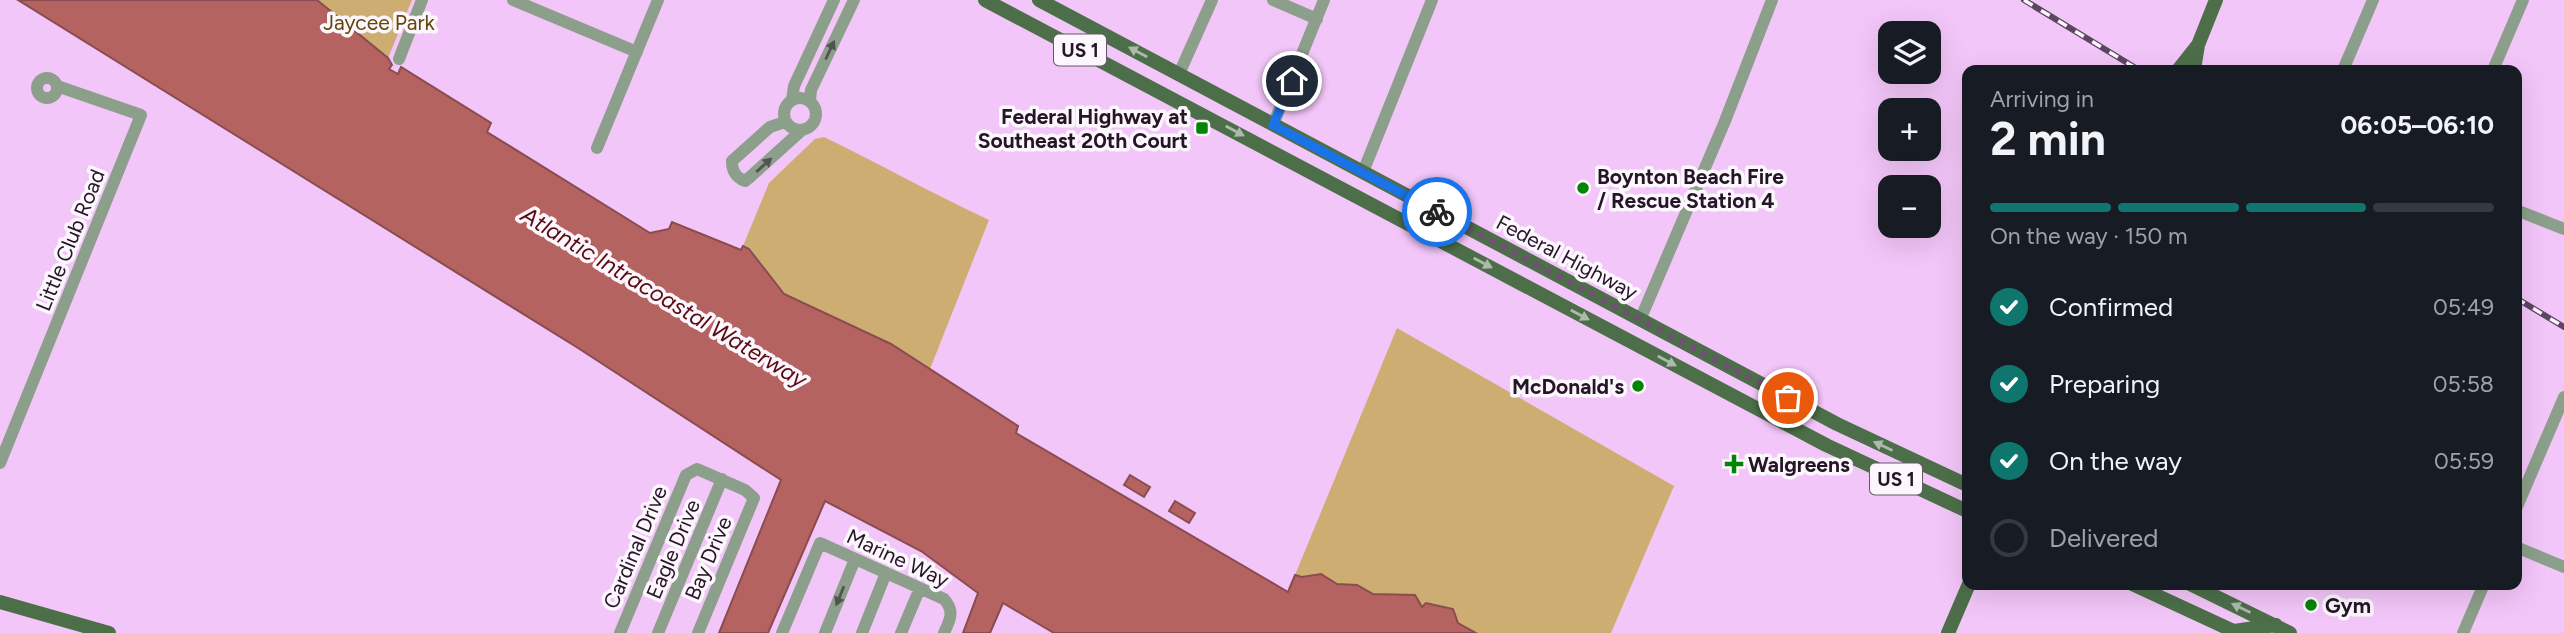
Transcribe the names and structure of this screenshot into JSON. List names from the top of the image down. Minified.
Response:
{"streets":{"main road":["US 1","Federal Highway"],"street":["Little Club Road","Cardinal Drive","Eagle Drive","Bay Drive","Marine Way"]},"crossings":[["Cardinal Drive","Eagle Drive"],["Cardinal Drive","Bay Drive"],["Eagle Drive","Bay Drive"]],"water":["Atlantic Intracoastal Waterway"],"parks":["Jaycee Park"],"places":{"transit":["Federal Highway at Southeast 20th Court"],"other":["Boynton Beach Fire / Rescue Station 4","McDonald's","Gym"],"health":["Walgreens"]},"page":{"map_buttons":["+","−"],"heading":["2 min","Arriving in","06:05–06:10"],"bar":"On the way · 150 m","list":[["Confirmed","05:49"],["Preparing","05:58"],["On the way","05:59"],"Delivered"]}}
